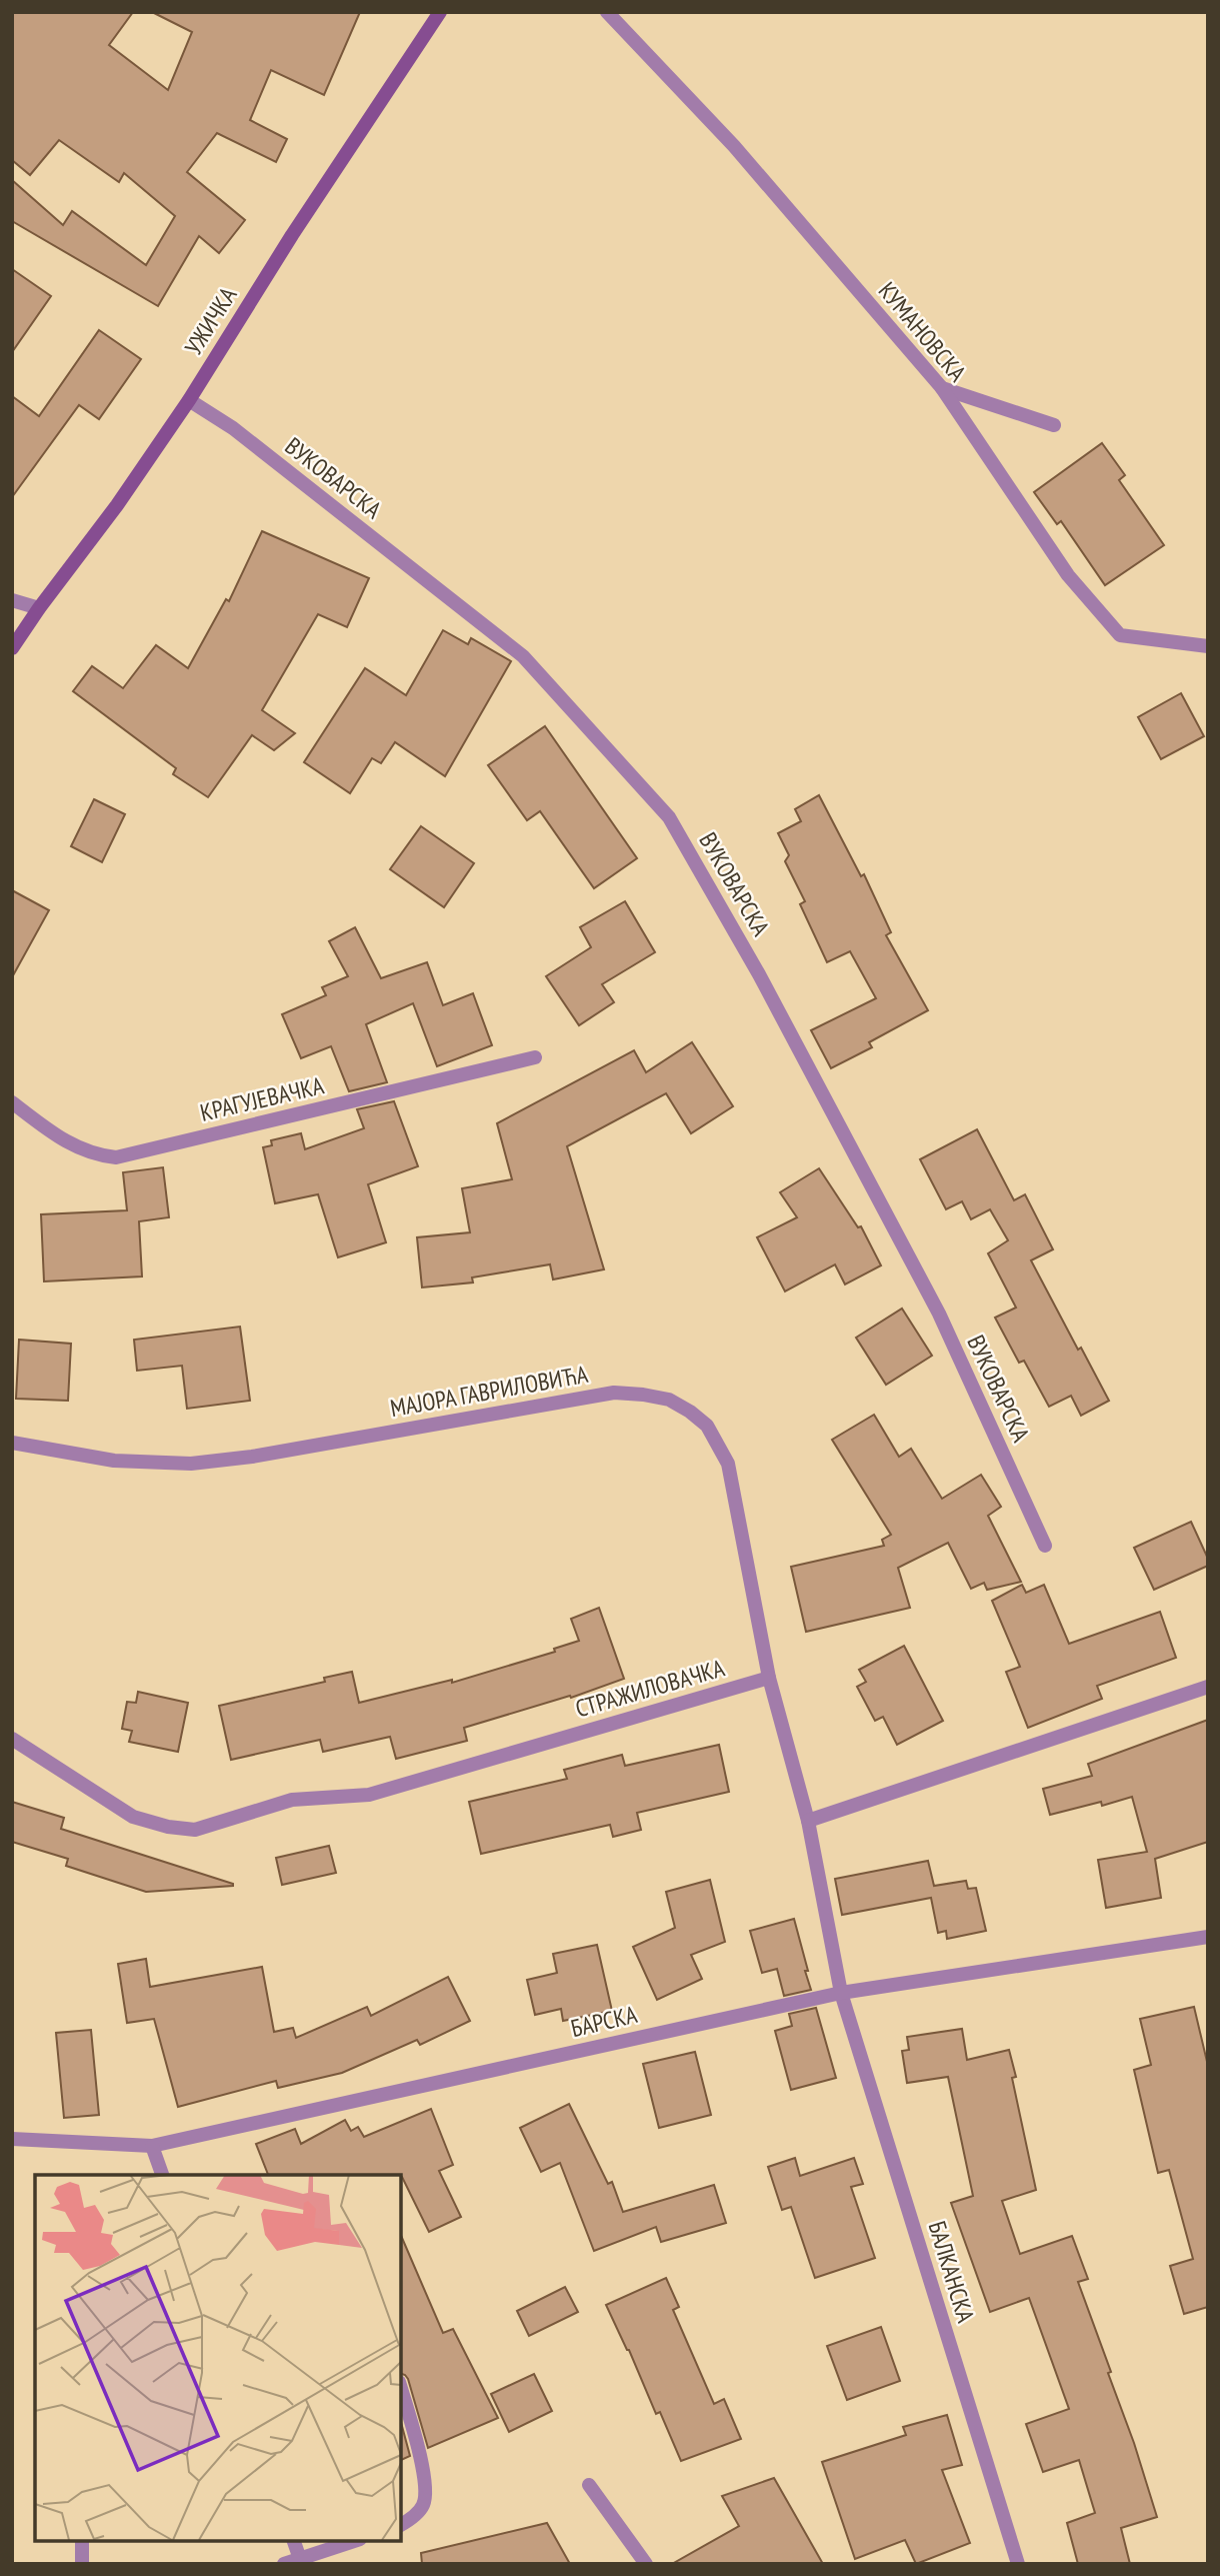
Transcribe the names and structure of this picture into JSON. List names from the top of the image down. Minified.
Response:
{"streets":{"main road":["УЖИЧКА"],"street":["КУМАНОВСКА","ВУКОВАРСКА","КРАГУЈЕВАЧКА","МАЈОРА ГАВРИЛОВИЋА","СТРАЖИЛОВАЧКА","БАРСКА","БАЛКАНСКА"]},"crossings":[["УЖИЧКА","ВУКОВАРСКА"],["МАЈОРА ГАВРИЛОВИЋА","СТРАЖИЛОВАЧКА"],["БАРСКА","БАЛКАНСКА"]]}
